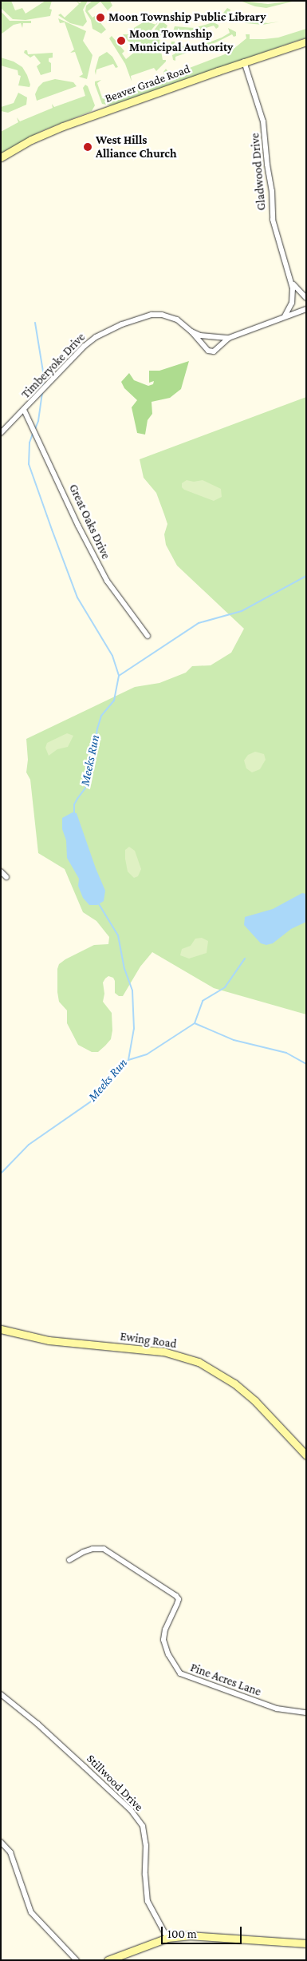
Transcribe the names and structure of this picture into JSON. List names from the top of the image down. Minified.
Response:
{"streets":{"street":["Beaver Grade Road","Gladwood Drive","Timberyoke Drive","Great Oaks Drive","Ewing Road","Pine Acres Lane","Stillwood Drive"]},"crossings":[["Beaver Grade Road","Gladwood Drive"],["Gladwood Drive","Timberyoke Drive"],["Timberyoke Drive","Great Oaks Drive"]],"water":["Meeks Run"],"places":["Moon Township Public Library","Moon Township Municipal Authority","West Hills Alliance Church"],"scale_bar":"100 m"}
